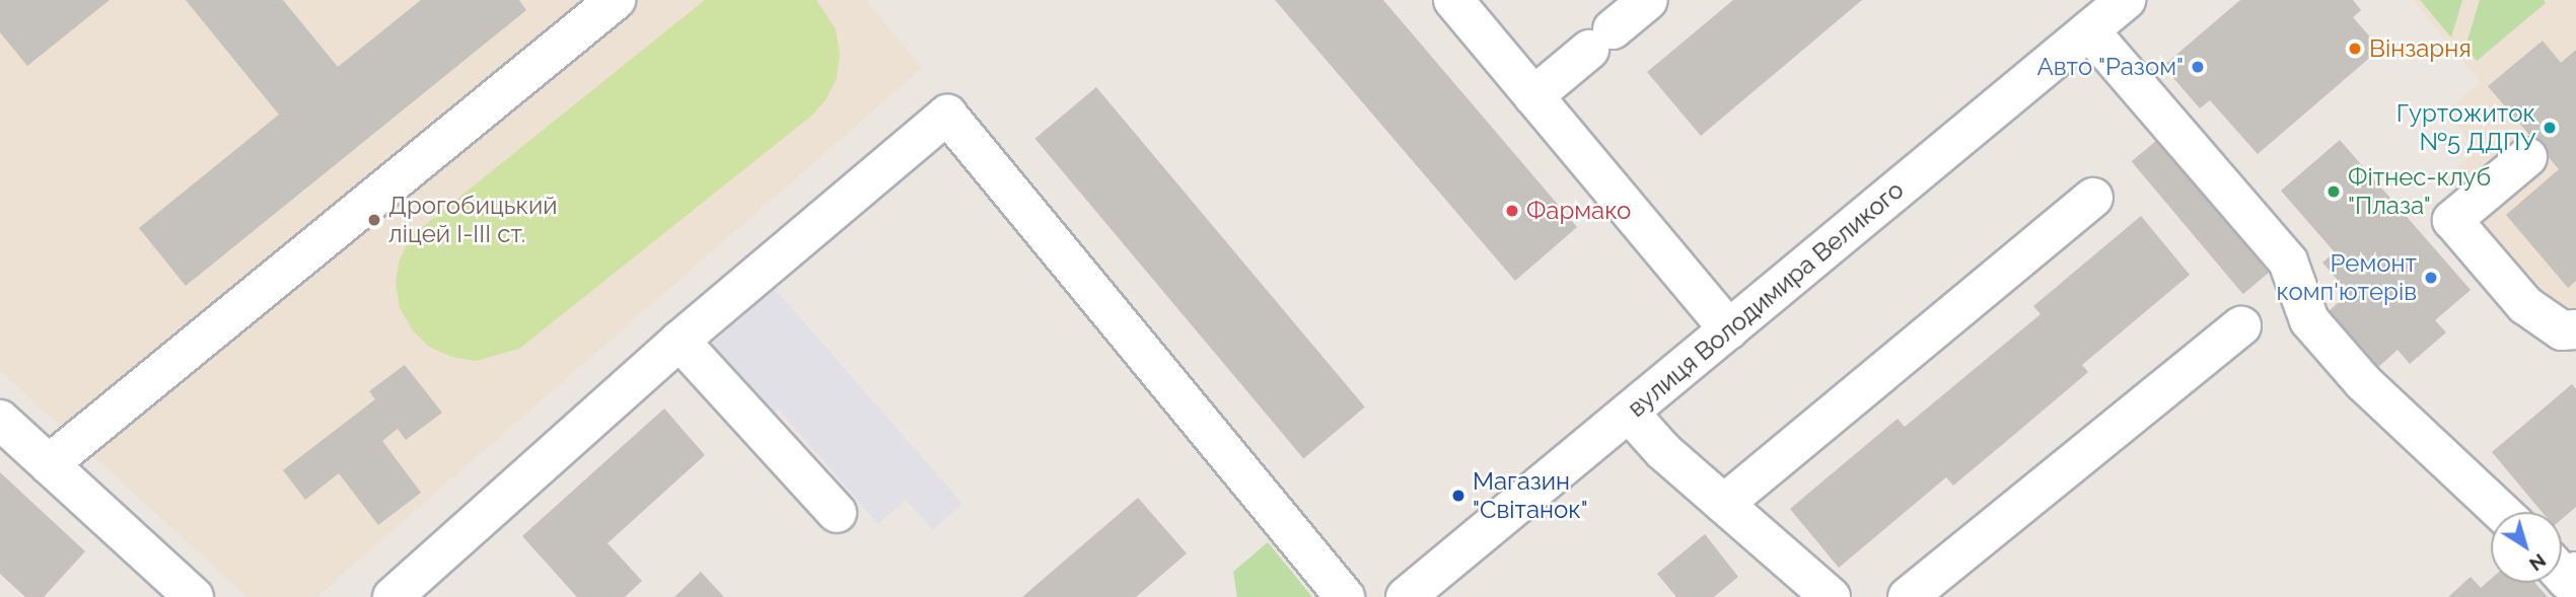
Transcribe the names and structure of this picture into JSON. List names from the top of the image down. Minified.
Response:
{"streets":{"street":["вулиця Володимира Великого"]},"places":["Вінзарня","Авто \"Разом\"","Гуртожиток №5 ДДПУ","Фітнес-клуб \"Плаза\"","Фармако","Дрогобицький ліцей І-ІІІ ст.","Ремонт комп'ютерів","Магазин \"Світанок\""],"north":"bottom right"}
